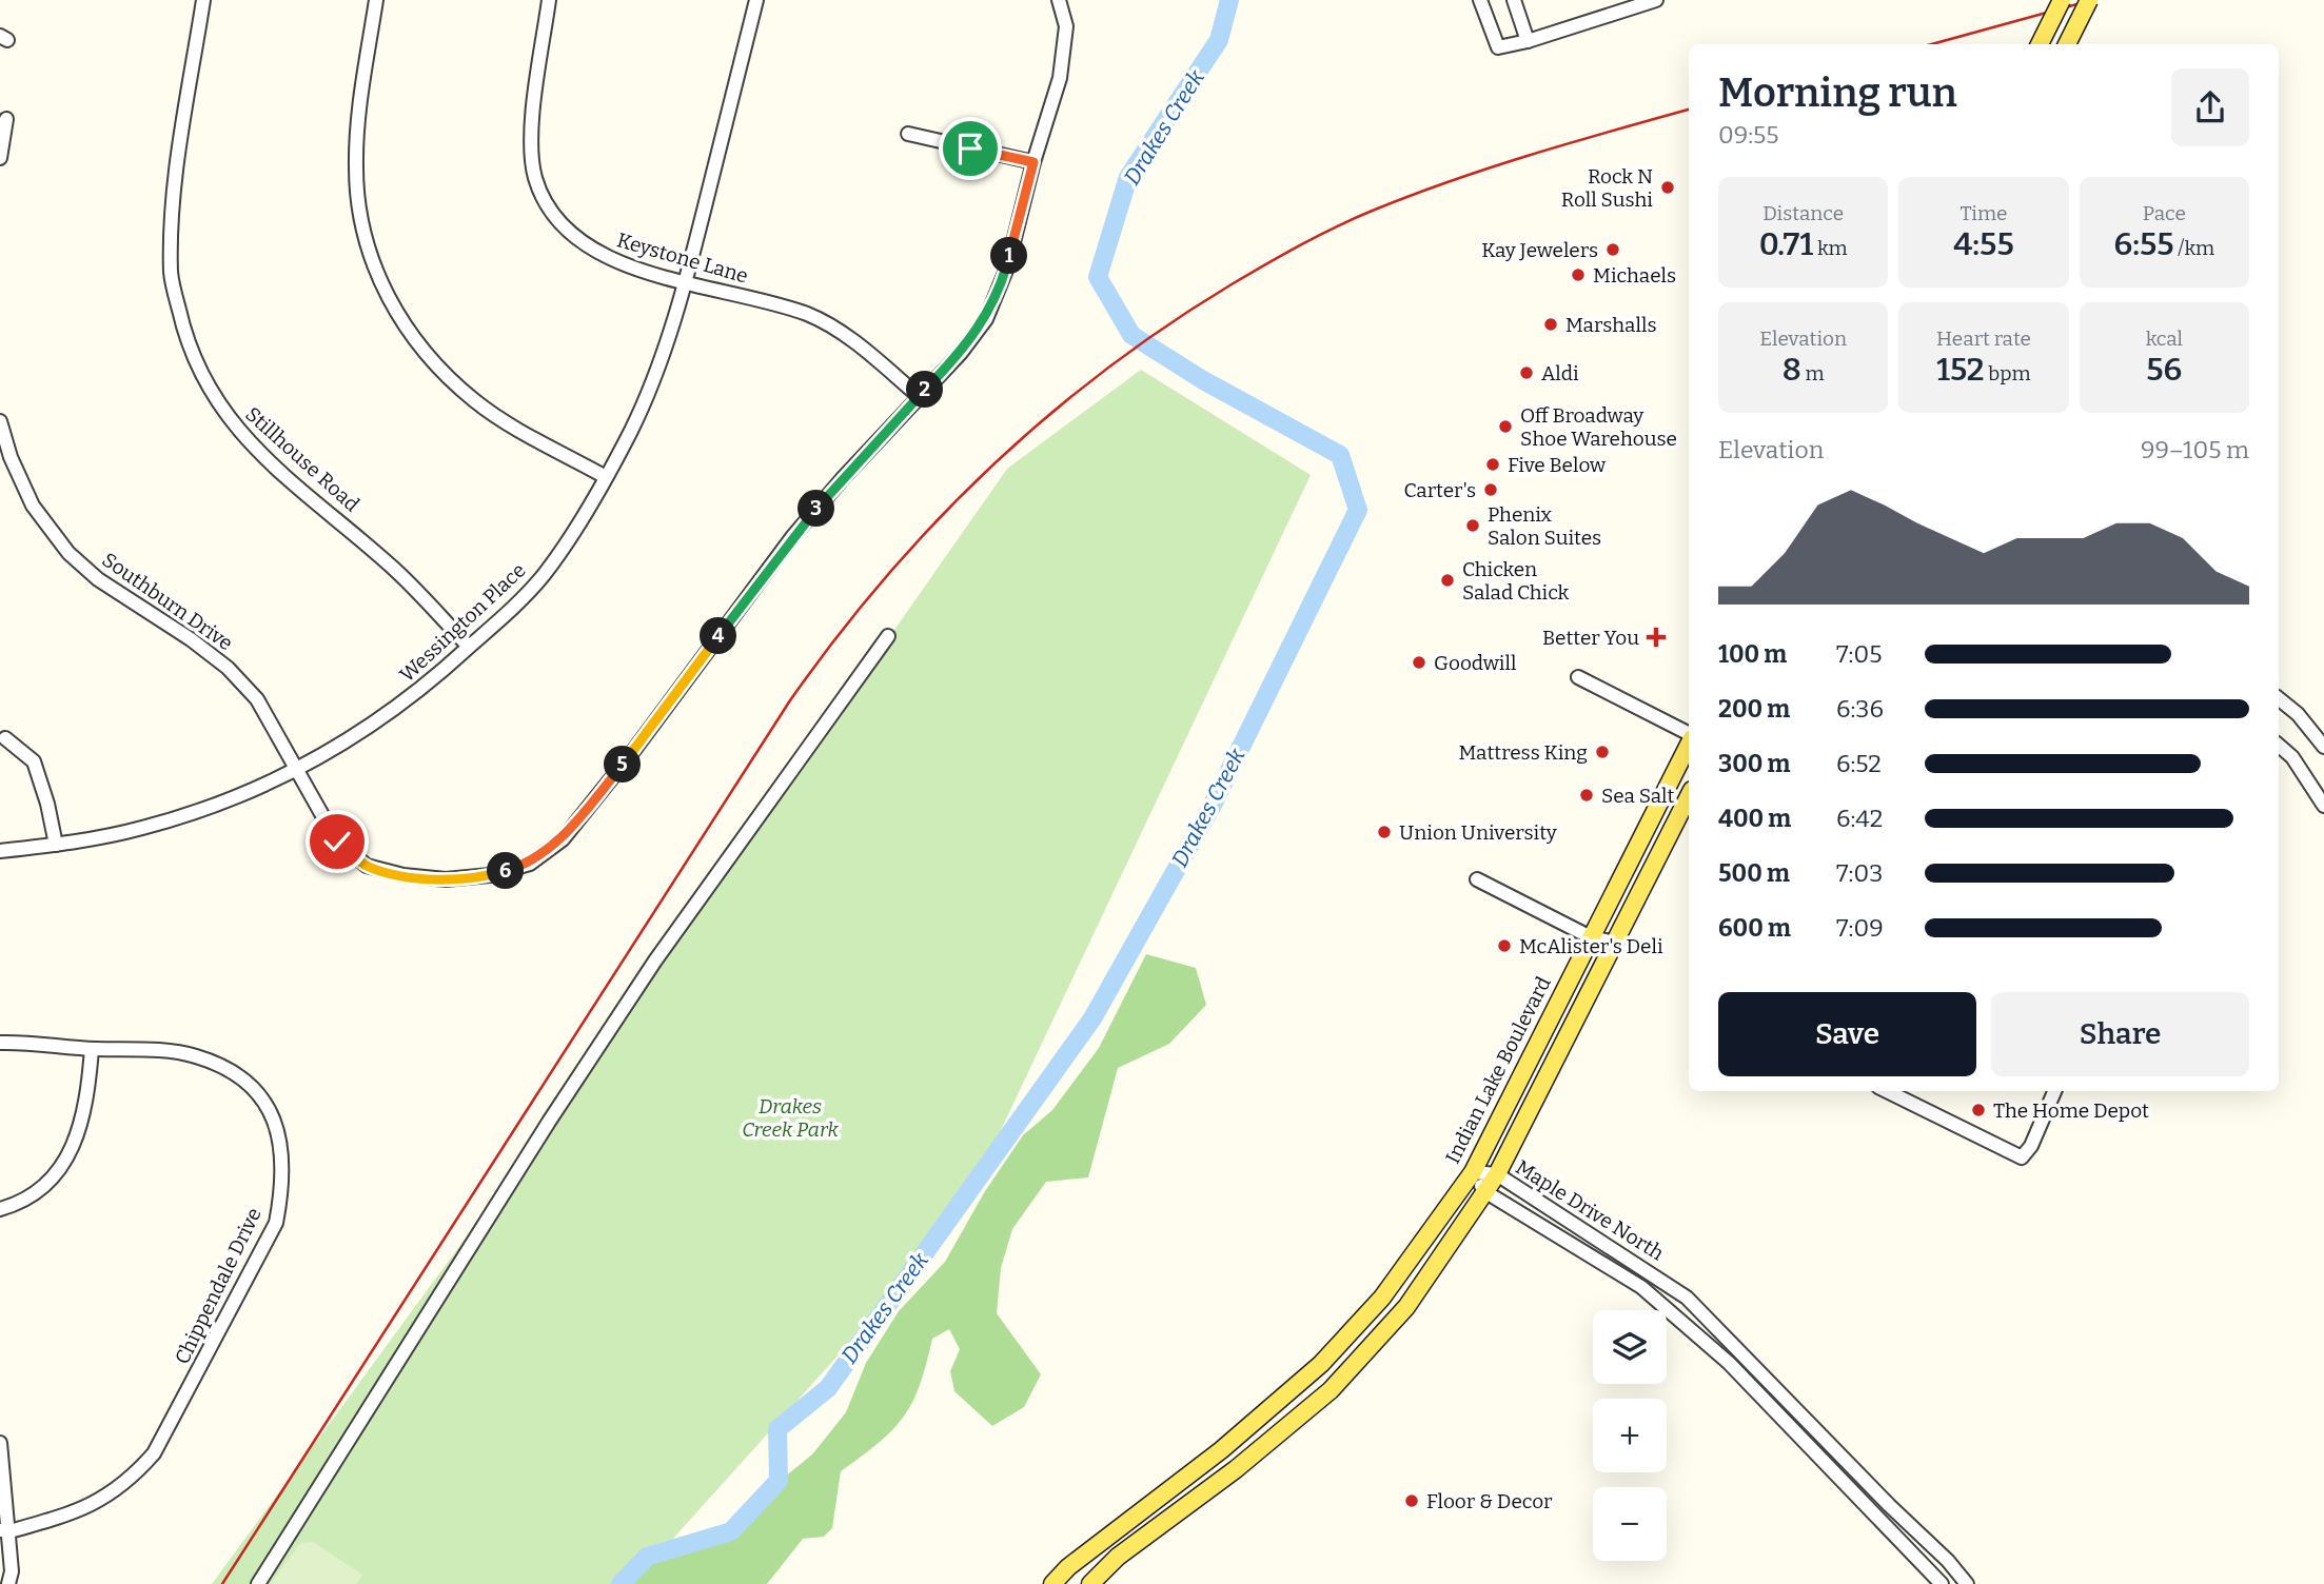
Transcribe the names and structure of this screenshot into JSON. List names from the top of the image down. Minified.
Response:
{"streets":{"main road":["Indian Lake Boulevard"],"street":["Keystone Lane","Stillhouse Road","Southburn Drive","Wessington Place","Maple Drive North","Chippendale Drive"]},"crossings":[["Keystone Lane","Southburn Drive"],["Keystone Lane","Wessington Place"],["Stillhouse Road","Wessington Place"],["Southburn Drive","Wessington Place"],["Indian Lake Boulevard","Maple Drive North"]],"water":["Drakes Creek"],"parks":["Drakes Creek Park"],"places":{"other":["Rock N Roll Sushi","Kay Jewelers","Michaels","Marshalls","Aldi","Off Broadway Shoe Warehouse","Five Below","Carter's","Phenix Salon Suites","Chicken Salad Chick","Goodwill","Mattress King","Sea Salt","Union University","McAlister's Deli","The Home Depot","Floor & Decor"],"health":["Better You"]},"page":{"heading":["Morning run","09:55"],"stats":[["Distance","0.71 km"],["Time","4:55"],["Pace","6:55 /km"],["Elevation","8 m"],["Heart rate","152 bpm"],["kcal","56"]],"pins":["1","2","3","4","5","6"],"chart":["Elevation","99–105 m"],"list":[{"name":"100 m","note":"7:05"},{"name":"200 m","note":"6:36"},{"name":"300 m","note":"6:52"},{"name":"400 m","note":"6:42"},{"name":"500 m","note":"7:03"},{"name":"600 m","note":"7:09"}],"buttons":["Save","Share"],"map_buttons":["+","−"]}}
